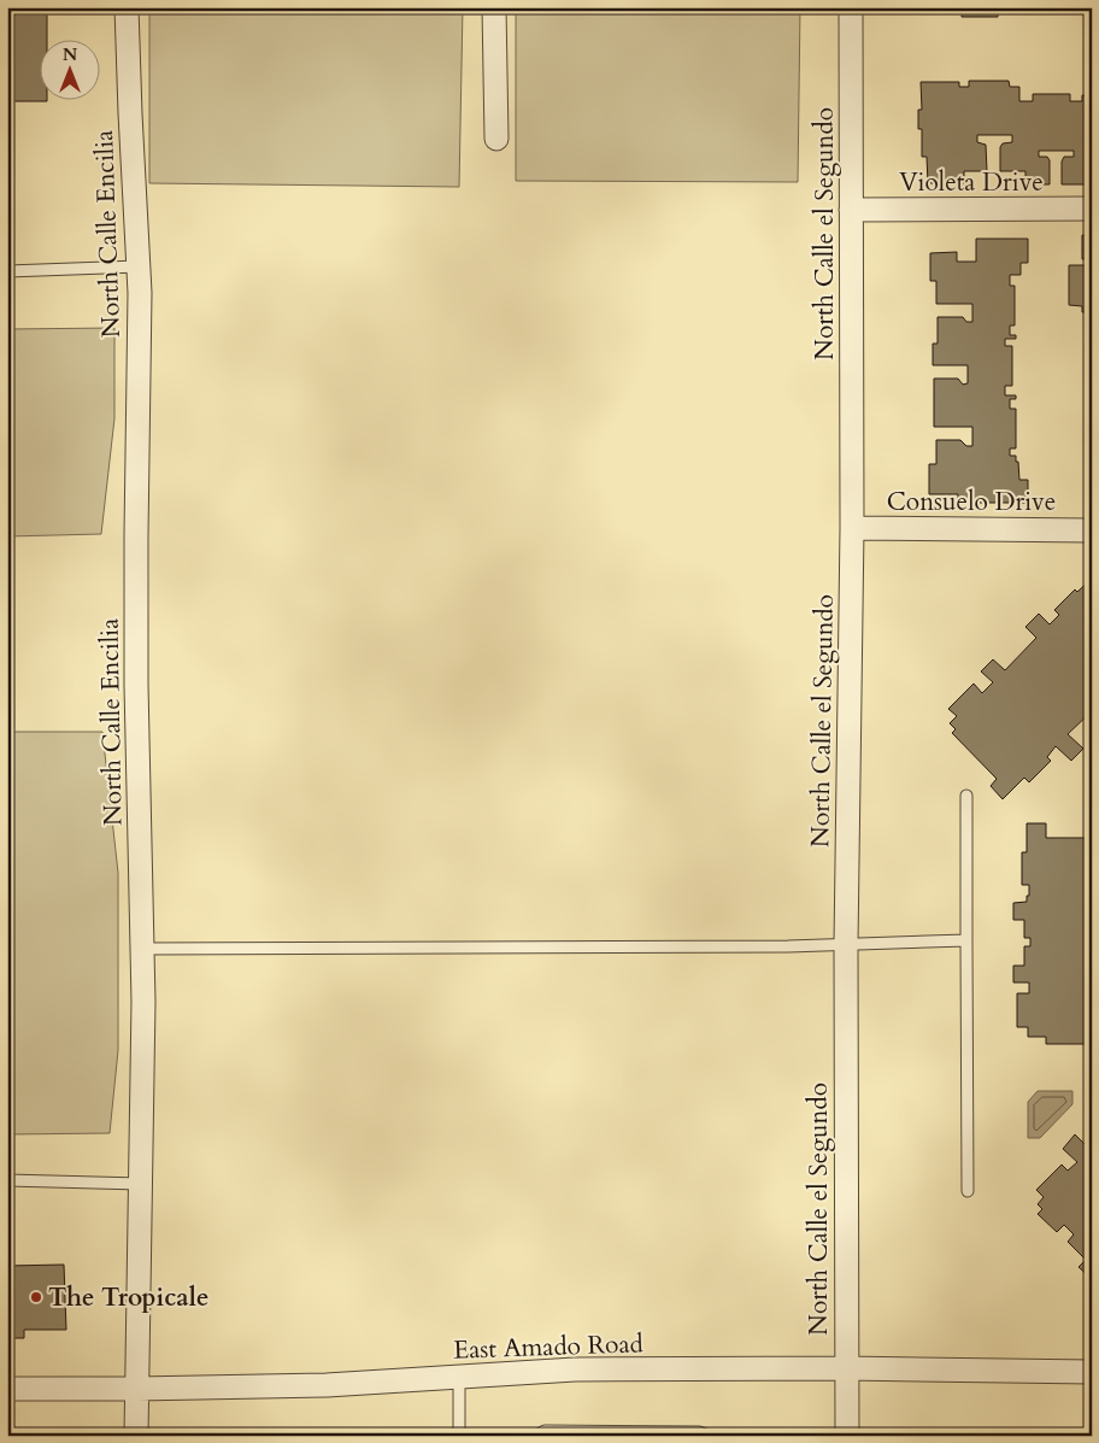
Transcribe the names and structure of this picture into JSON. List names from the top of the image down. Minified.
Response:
{"streets":{"street":["Violeta Drive","North Calle Encilia","North Calle el Segundo","Consuelo Drive","East Amado Road"]},"crossings":[["Violeta Drive","North Calle el Segundo"],["North Calle Encilia","East Amado Road"],["North Calle el Segundo","Consuelo Drive"],["North Calle el Segundo","East Amado Road"]],"places":["The Tropicale"],"north":"top"}
